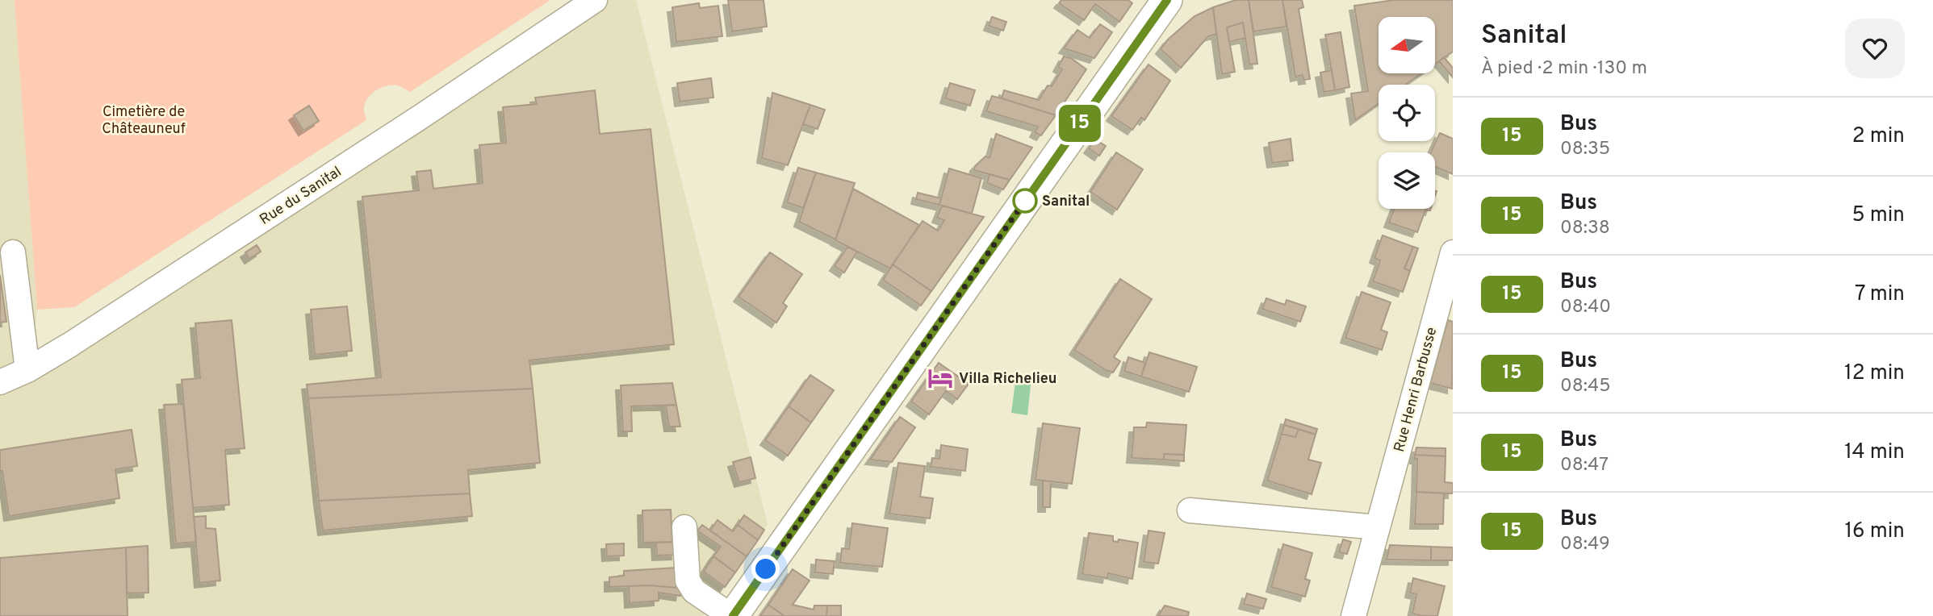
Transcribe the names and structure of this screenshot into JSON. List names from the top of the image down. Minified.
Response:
{"streets":{"street":["Rue du Sanital","Rue Henri Barbusse"]},"parks":["Cimetière de Châteauneuf"],"places":{"other":["Sanital"],"hotel":["Villa Richelieu"]},"lines":["bus line 15"],"north":"left","page":{"on_map":"15","heading":["Sanital","À pied · 2 min · 130 m"],"list":[{"mark":"15","name":"Bus","note":"08:35","value":"2 min"},{"mark":"15","name":"Bus","note":"08:38","value":"5 min"},{"mark":"15","name":"Bus","note":"08:40","value":"7 min"},{"mark":"15","name":"Bus","note":"08:45","value":"12 min"},{"mark":"15","name":"Bus","note":"08:47","value":"14 min"},{"mark":"15","name":"Bus","note":"08:49","value":"16 min"}]}}
